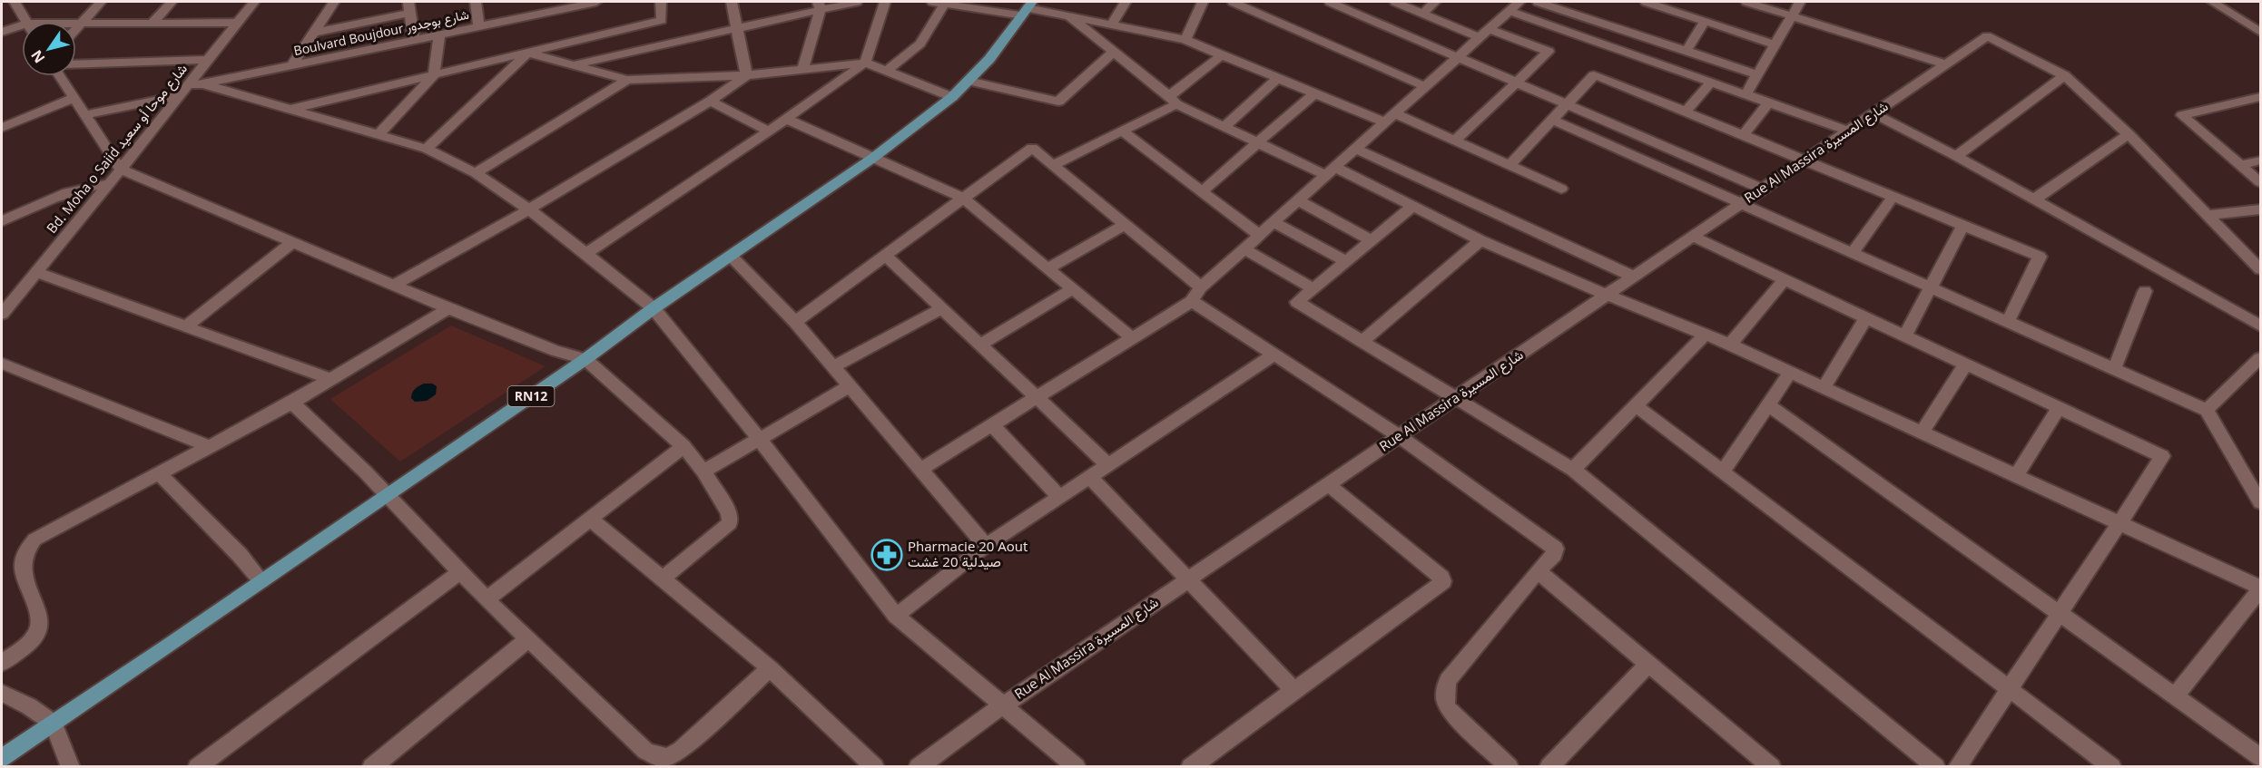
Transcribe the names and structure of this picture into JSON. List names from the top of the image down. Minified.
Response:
{"streets":{"main road":["RN12"],"street":["Boulvard Boujdour شارع بوجدور","Bd. Moha o Saiid شارع موحا أو سعيد","Rue Al Massira شارع المسيرة"]},"places":{"pharmacy":["Pharmacie 20 Aout صيدلية 20 غشت"]},"north":"bottom left"}
